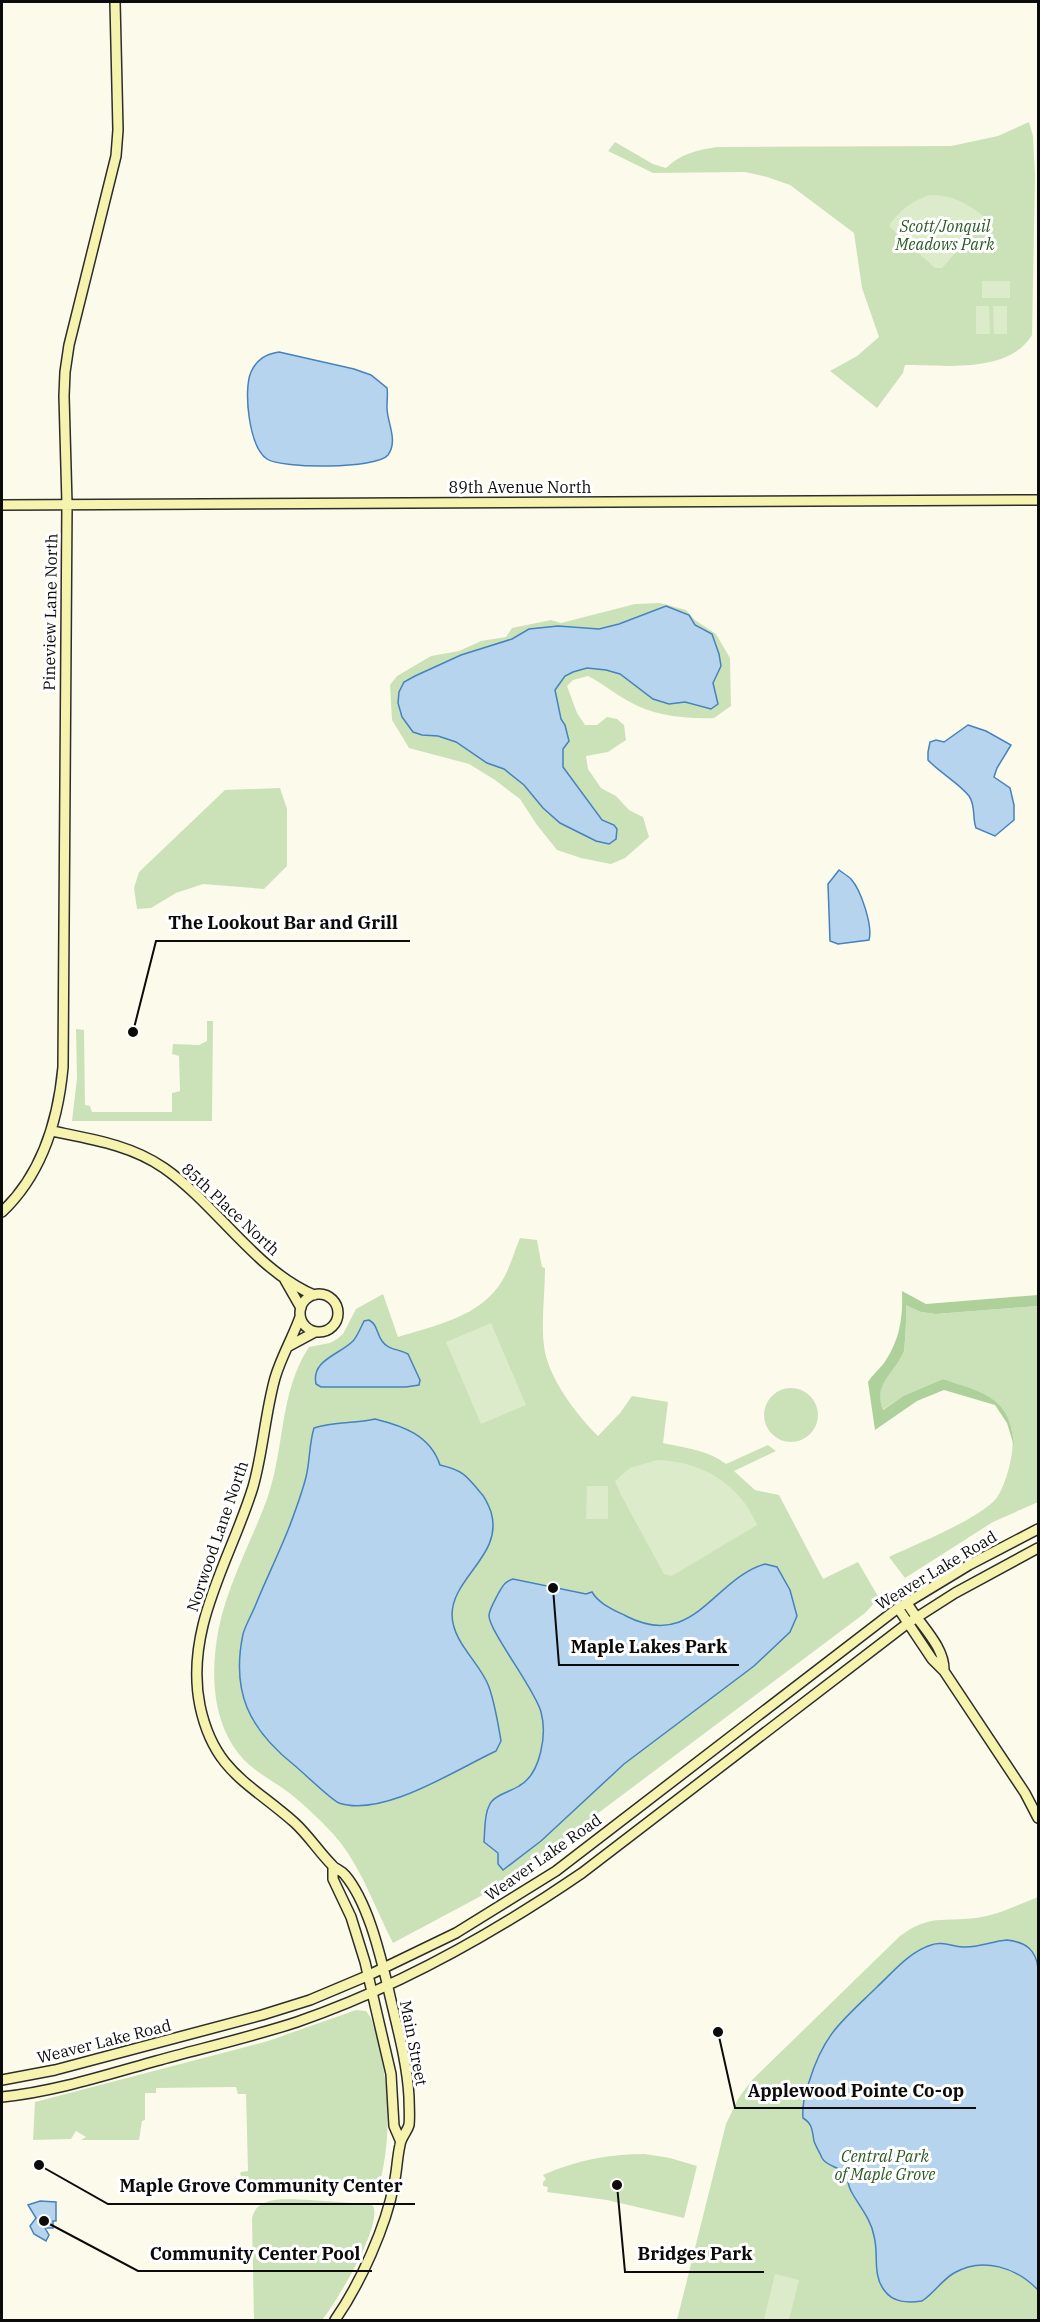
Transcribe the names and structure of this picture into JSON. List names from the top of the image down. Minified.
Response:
{"streets":{"street":["89th Avenue North","Pineview Lane North","85th Place North","Norwood Lane North","Weaver Lake Road","Main Street"]},"crossings":[["89th Avenue North","Pineview Lane North"],["Pineview Lane North","85th Place North"],["85th Place North","Norwood Lane North"],["Norwood Lane North","Weaver Lake Road"],["Norwood Lane North","Main Street"],["Weaver Lake Road","Main Street"]],"parks":["Scott/Jonquil Meadows Park","Central Park of Maple Grove"],"places":["The Lookout Bar and Grill","Maple Lakes Park","Applewood Pointe Co-op","Maple Grove Community Center","Bridges Park","Community Center Pool"]}
